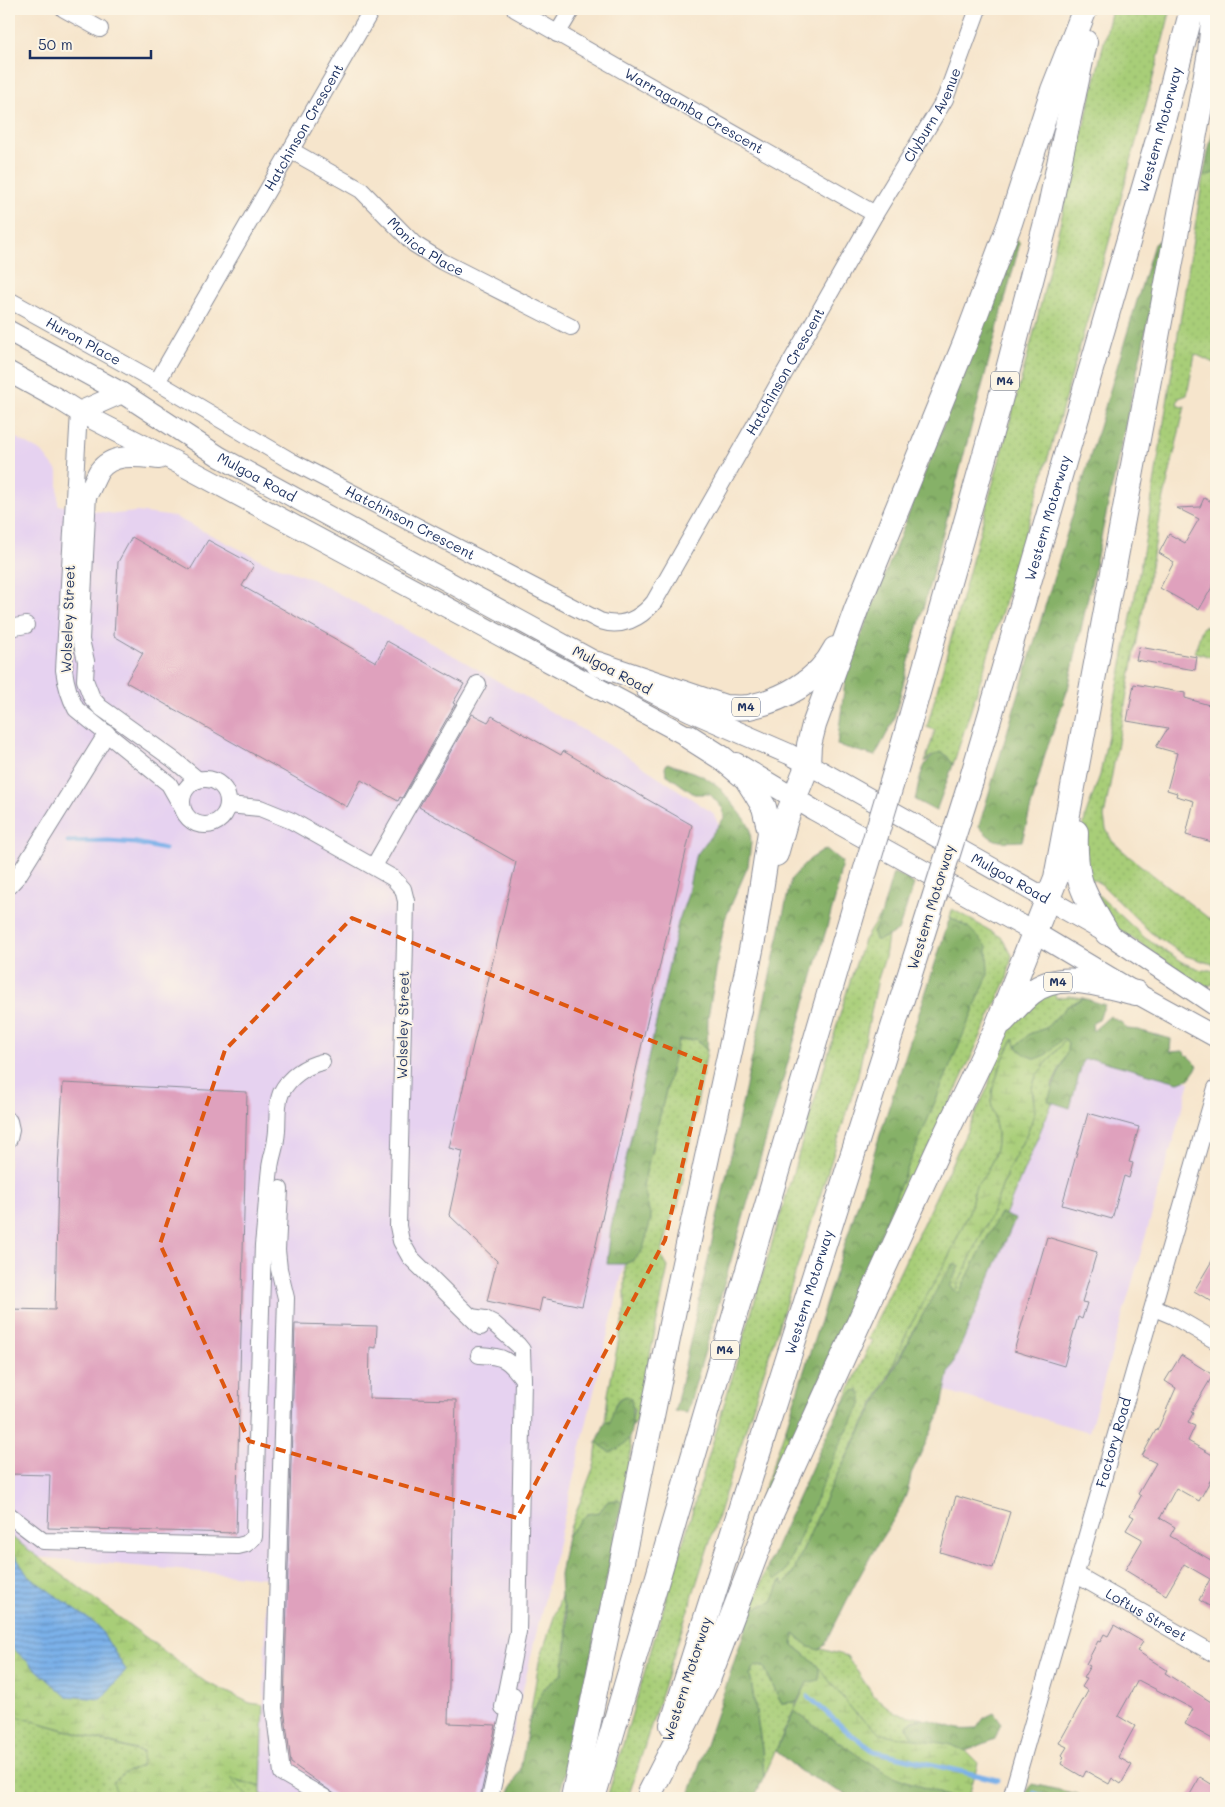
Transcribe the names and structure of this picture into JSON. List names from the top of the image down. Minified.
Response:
{"streets":{"highway":["Western Motorway","M4"],"main road":["Mulgoa Road"],"street":["Warragamba Crescent","Clyburn Avenue","Hatchinson Crescent","Monica Place","Huron Place","Wolseley Street","Factory Road","Loftus Street"]},"crossings":[["Warragamba Crescent","Clyburn Avenue"],["Warragamba Crescent","Hatchinson Crescent"],["Clyburn Avenue","Hatchinson Crescent"],["Hatchinson Crescent","Monica Place"],["Hatchinson Crescent","Huron Place"],["Western Motorway","M4"],["M4","Mulgoa Road"],["Mulgoa Road","Wolseley Street"],["Factory Road","Loftus Street"]],"scale_bar":"50 m"}
